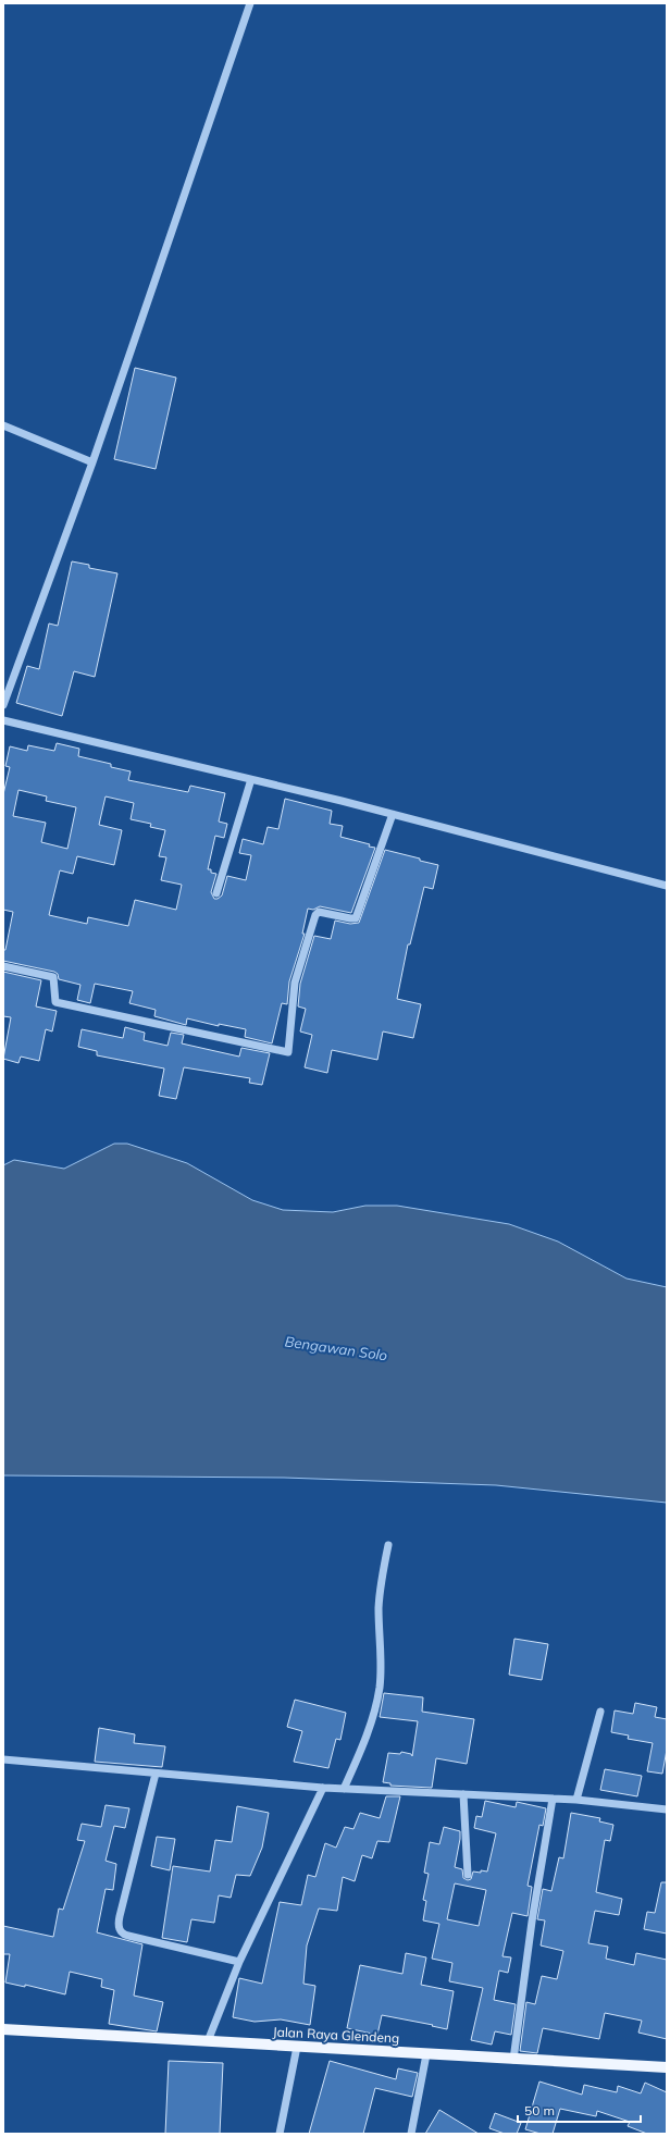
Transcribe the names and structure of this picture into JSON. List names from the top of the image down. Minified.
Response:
{"streets":{"main road":["Jalan Raya Glendeng"]},"water":["Bengawan Solo"],"scale_bar":"50 m"}
